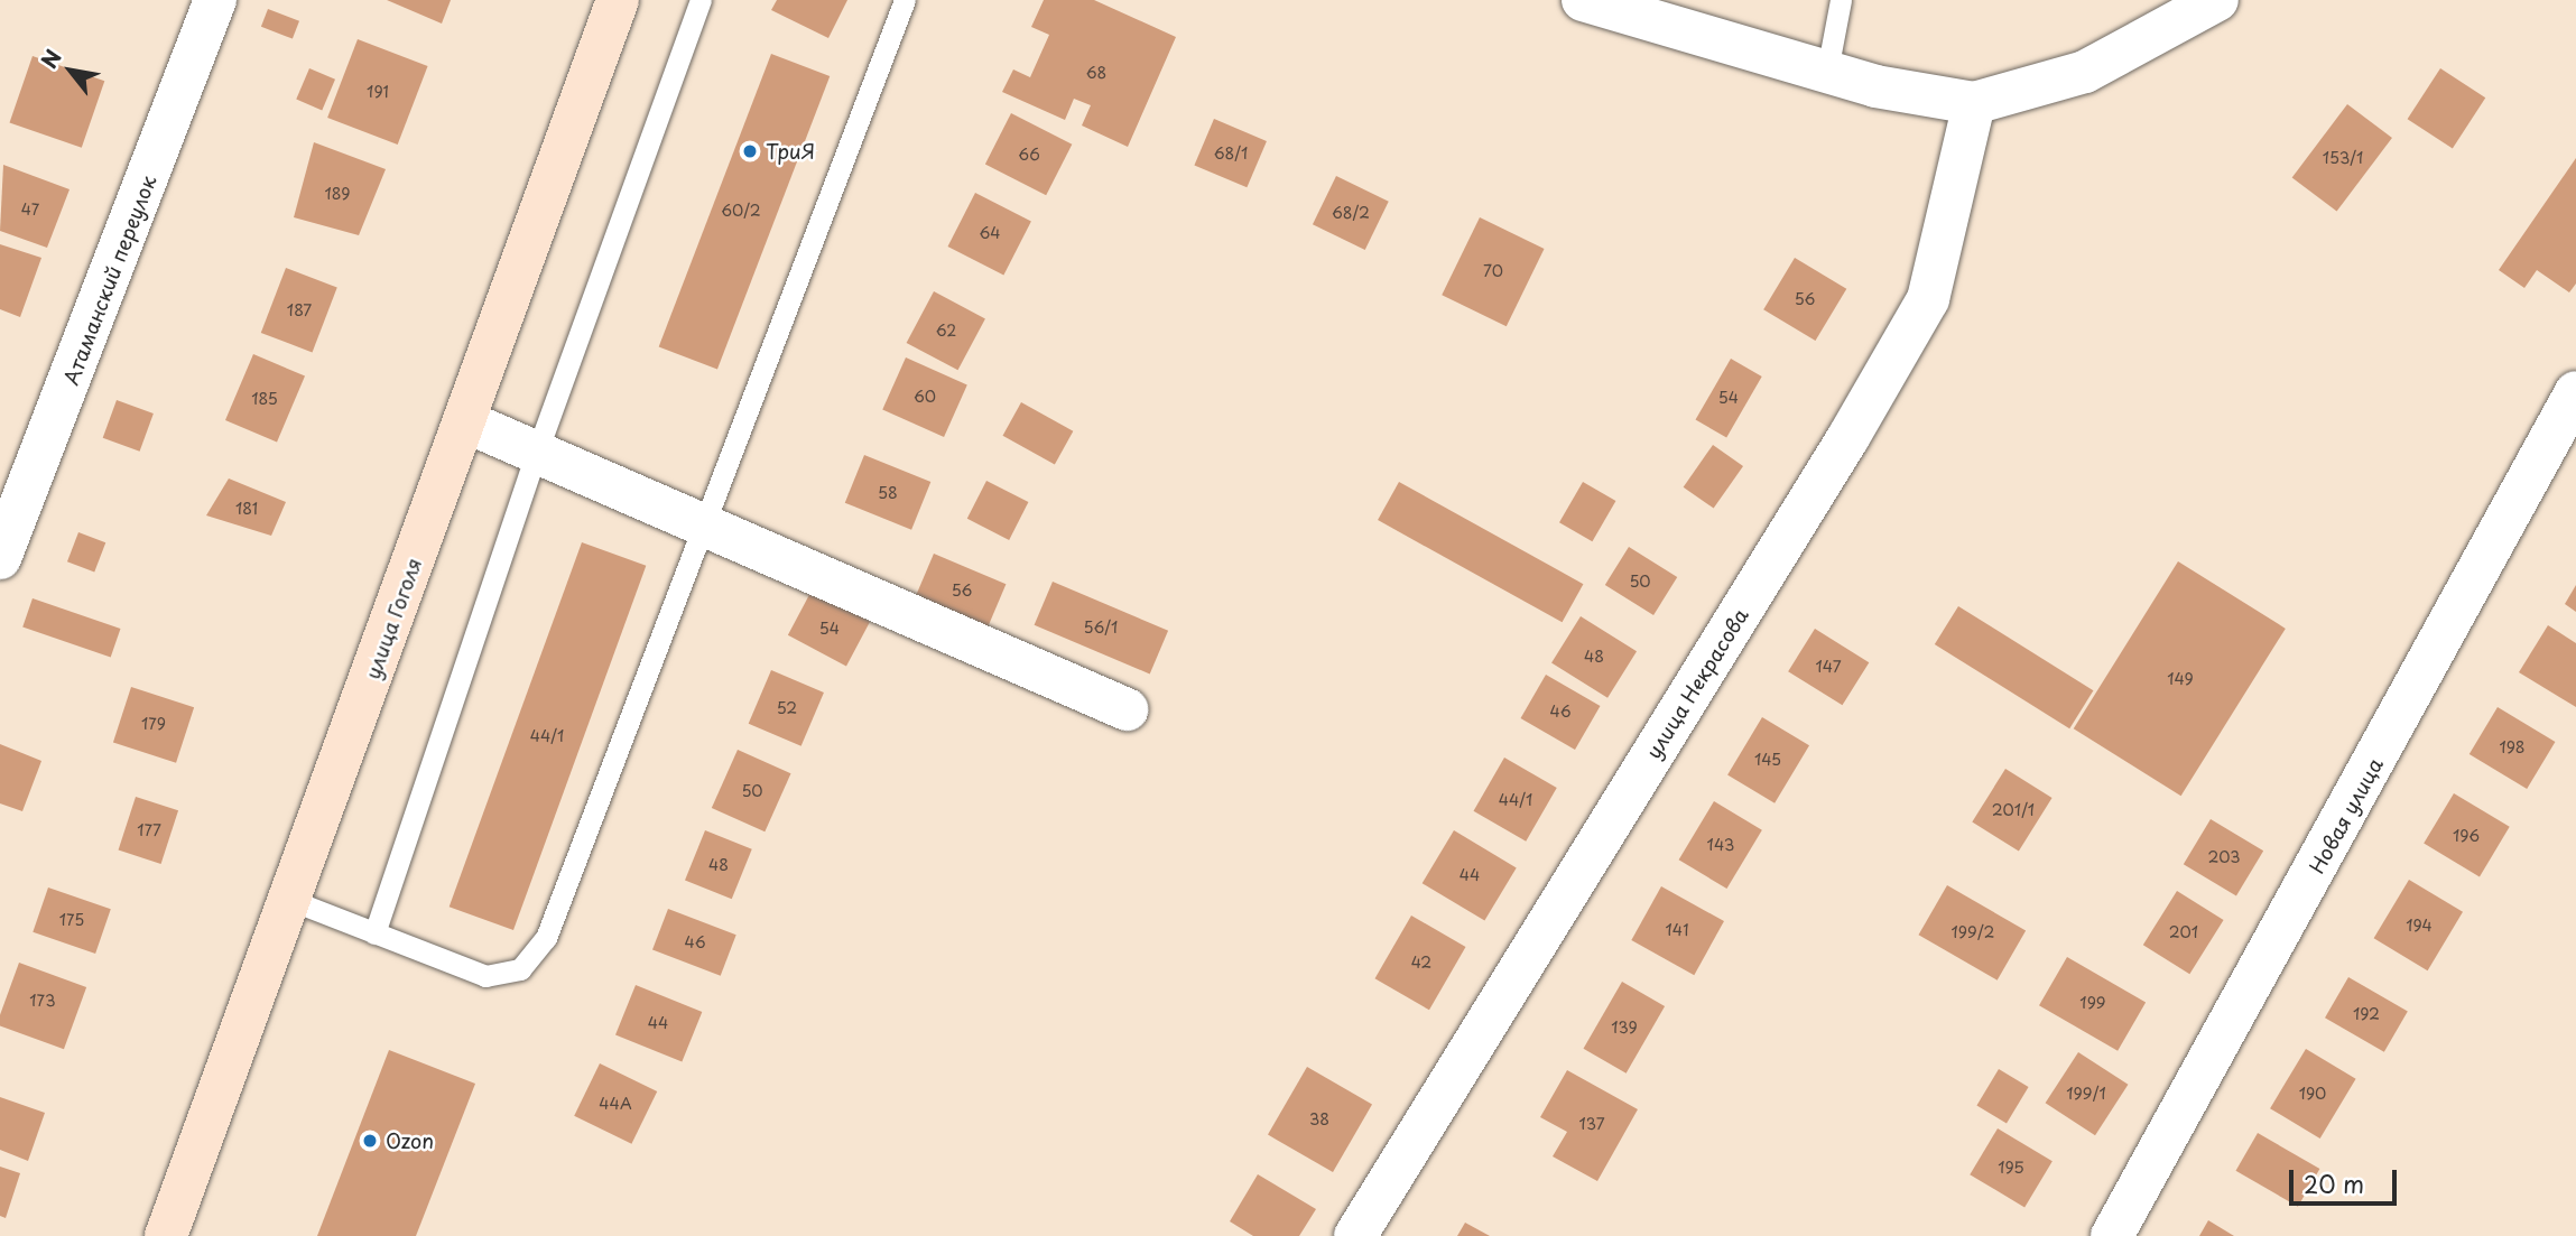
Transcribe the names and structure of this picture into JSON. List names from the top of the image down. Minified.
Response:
{"streets":{"main road":["улица Гоголя"],"street":["Атаманский переулок","улица Некрасова","Новая улица"]},"places":["ТриЯ","Ozon"],"house_numbers":["68","191","68/1","66","153/1","189","47","60/2","68/2","64","70","56","187","62","60","54","185","58","181","50","56","56/1","54","48","147","149","52","46","179","44/1","198","145","50","44/1","201/1","177","196","143","203","48","44","175","194","141","199/2","201","46","42","173","199","192","44","139","199/1","190","44А","38","137","195"],"scale_bar":"20 m","north":"top left"}
